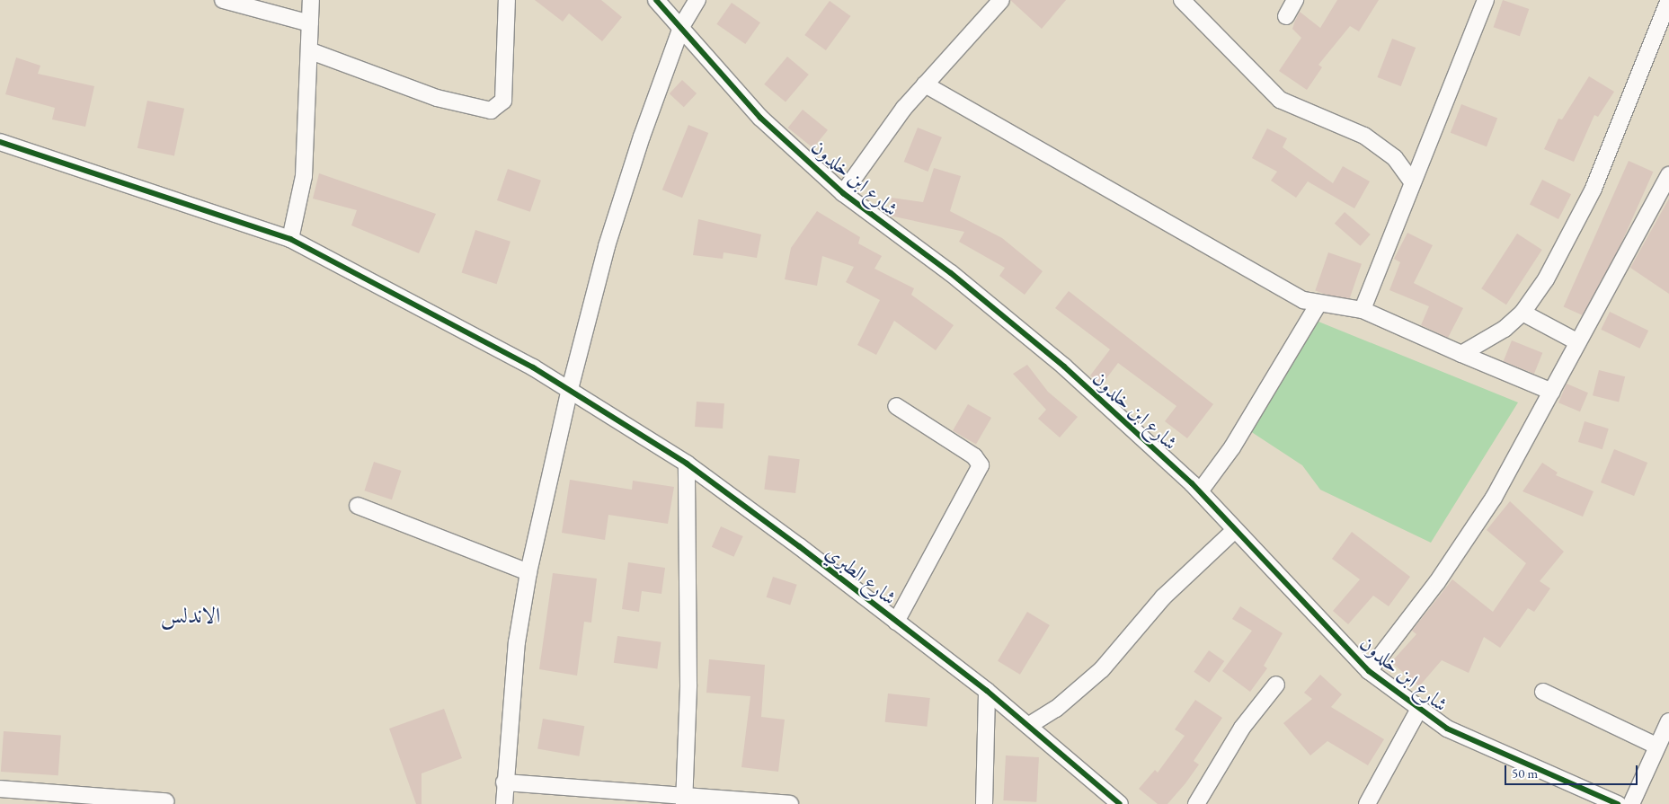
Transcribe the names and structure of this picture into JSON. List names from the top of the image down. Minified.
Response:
{"streets":{"street":["شارع ابن خلدون","شارع الطبري"]},"districts":["الاندلس"],"scale_bar":"50 m"}
